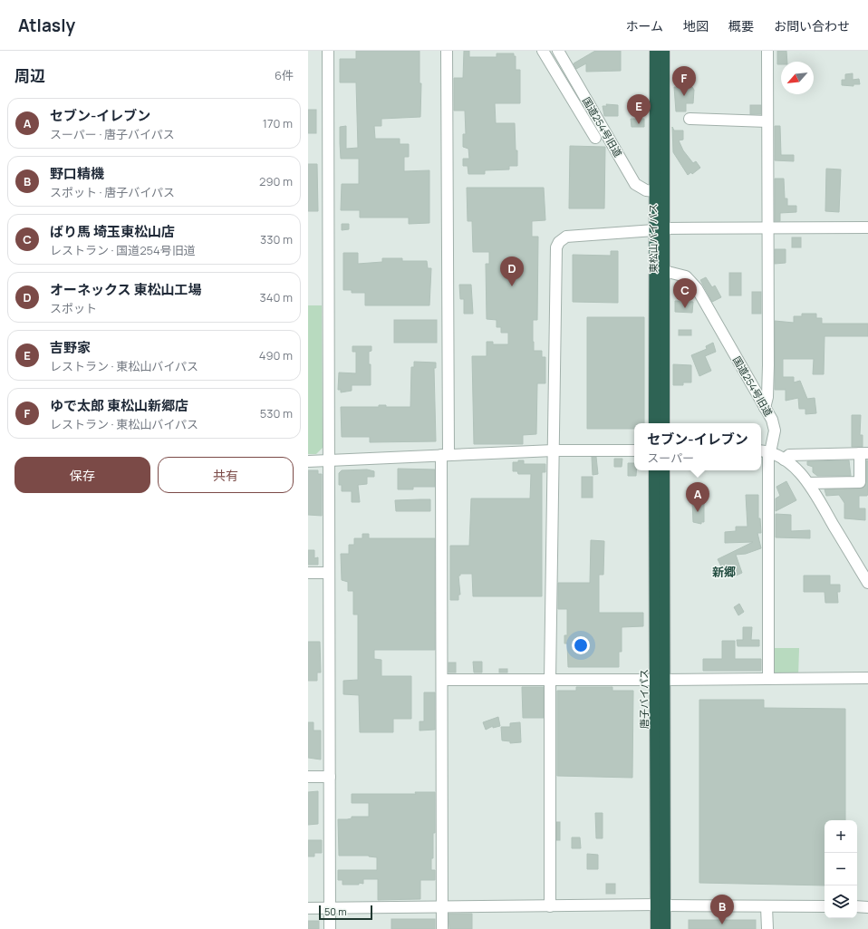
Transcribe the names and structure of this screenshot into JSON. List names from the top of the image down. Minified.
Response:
{"streets":{"highway":["東松山バイパス","唐子バイパス"],"street":["国道254号旧道"]},"crossings":[["国道254号旧道","東松山バイパス"]],"districts":["新郷"],"scale_bar":"50 m","north":"bottom left","page":{"header":"Atlasly","nav":["ホーム","地図","概要","お問い合わせ"],"heading":["周辺","6件"],"pins":["F","E","D","C","A","B"],"list":[{"mark":"A","name":"セブン-イレブン","note":"スーパー · 唐子バイパス","value":"170 m"},{"mark":"B","name":"野口精機","note":"スポット · 唐子バイパス","value":"290 m"},{"mark":"C","name":"ばり馬 埼玉東松山店","note":"レストラン · 国道254号旧道","value":"330 m"},{"mark":"D","name":"オーネックス 東松山工場","note":"スポット","value":"340 m"},{"mark":"E","name":"吉野家","note":"レストラン · 東松山バイパス","value":"490 m"},{"mark":"F","name":"ゆで太郎 東松山新郷店","note":"レストラン · 東松山バイパス","value":"530 m"}],"popup":["セブン-イレブン","スーパー"],"buttons":["保存","共有"],"map_buttons":["+","−"],"scale":"50 m"}}
